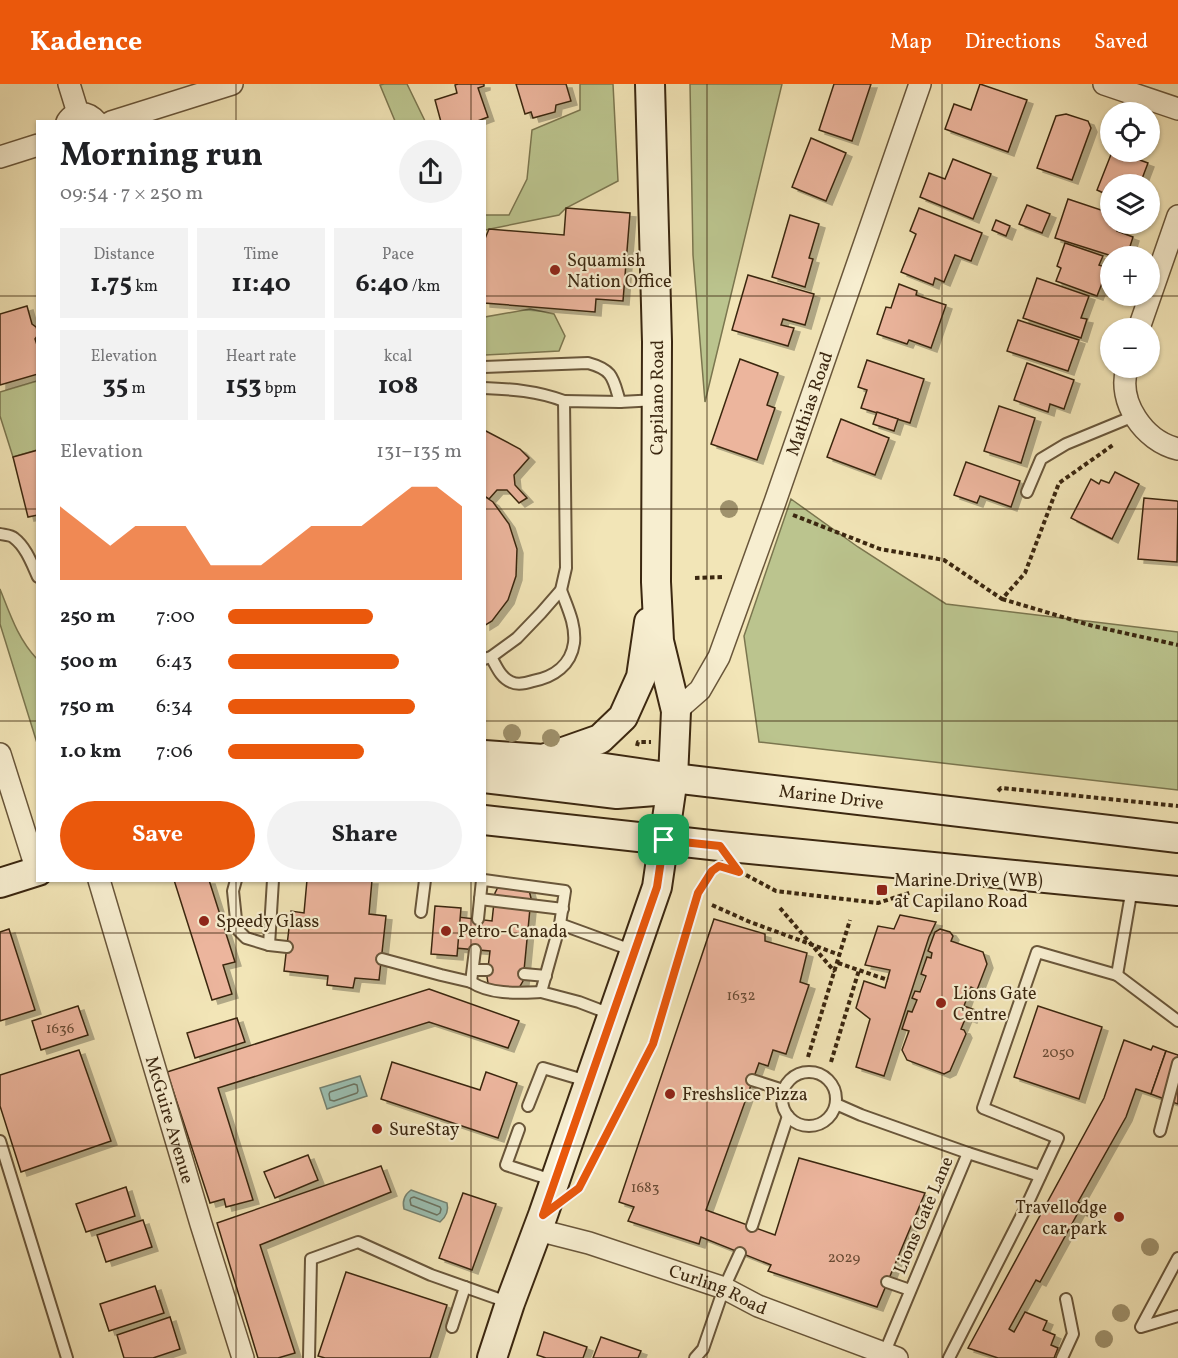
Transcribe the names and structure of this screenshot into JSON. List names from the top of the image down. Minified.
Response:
{"streets":{"main road":["Capilano Road","Marine Drive"],"street":["Mathias Road","McGuire Avenue","Curling Road"],"lane":["Lions Gate Lane"]},"crossings":[["Capilano Road","Mathias Road"],["Capilano Road","Marine Drive"],["Lions Gate Lane","Curling Road"]],"places":{"other":["Squamish Nation Office","Speedy Glass","Petro-Canada","Lions Gate Centre","Freshslice Pizza","SureStay","Travellodge car park"],"transit":["Marine Drive (WB) at Capilano Road"]},"house_numbers":["1632","1636","2050","1683","2029"],"page":{"header":"Kadence","nav":["Map","Directions","Saved"],"map_buttons":["+","−"],"heading":["Morning run","09:54 · 7 × 250 m"],"stats":[["Distance","1.75 km"],["Time","11:40"],["Pace","6:40 /km"],["Elevation","35 m"],["Heart rate","153 bpm"],["kcal","108"]],"chart":["Elevation","131–135 m"],"list":[{"name":"250 m","note":"7:00"},{"name":"500 m","note":"6:43"},{"name":"750 m","note":"6:34"},{"name":"1.0 km","note":"7:06"}],"buttons":["Save","Share"]}}
